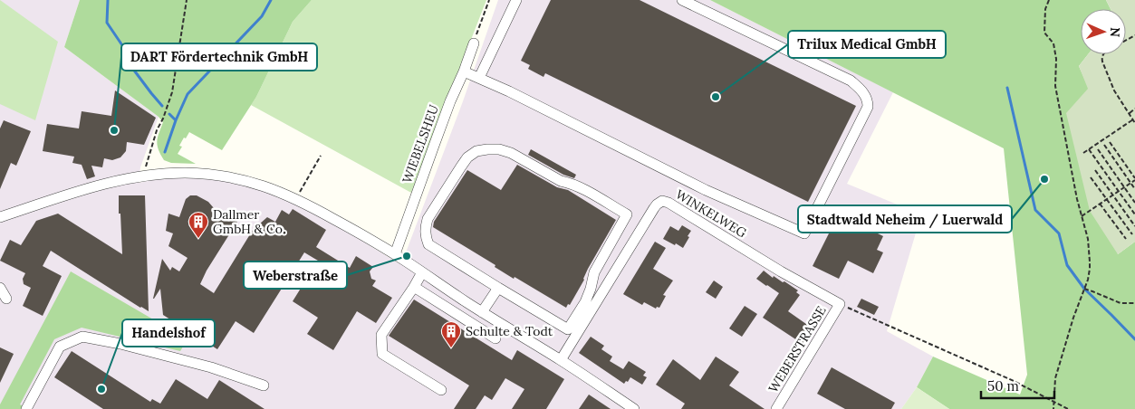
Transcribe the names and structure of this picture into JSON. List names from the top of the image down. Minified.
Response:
{"streets":{"street":["WIEBELSHEU","WINKELWEG","WEBERSTRASSE"]},"crossings":[["WINKELWEG","WEBERSTRASSE"]],"places":{"other":["Trilux Medical GmbH","DART Fördertechnik GmbH","Stadtwald Neheim / Luerwald","Weberstraße","Handelshof"],"building":["Dallmer GmbH & Co.","Schulte & Todt"]},"scale_bar":"50 m","north":"right"}
